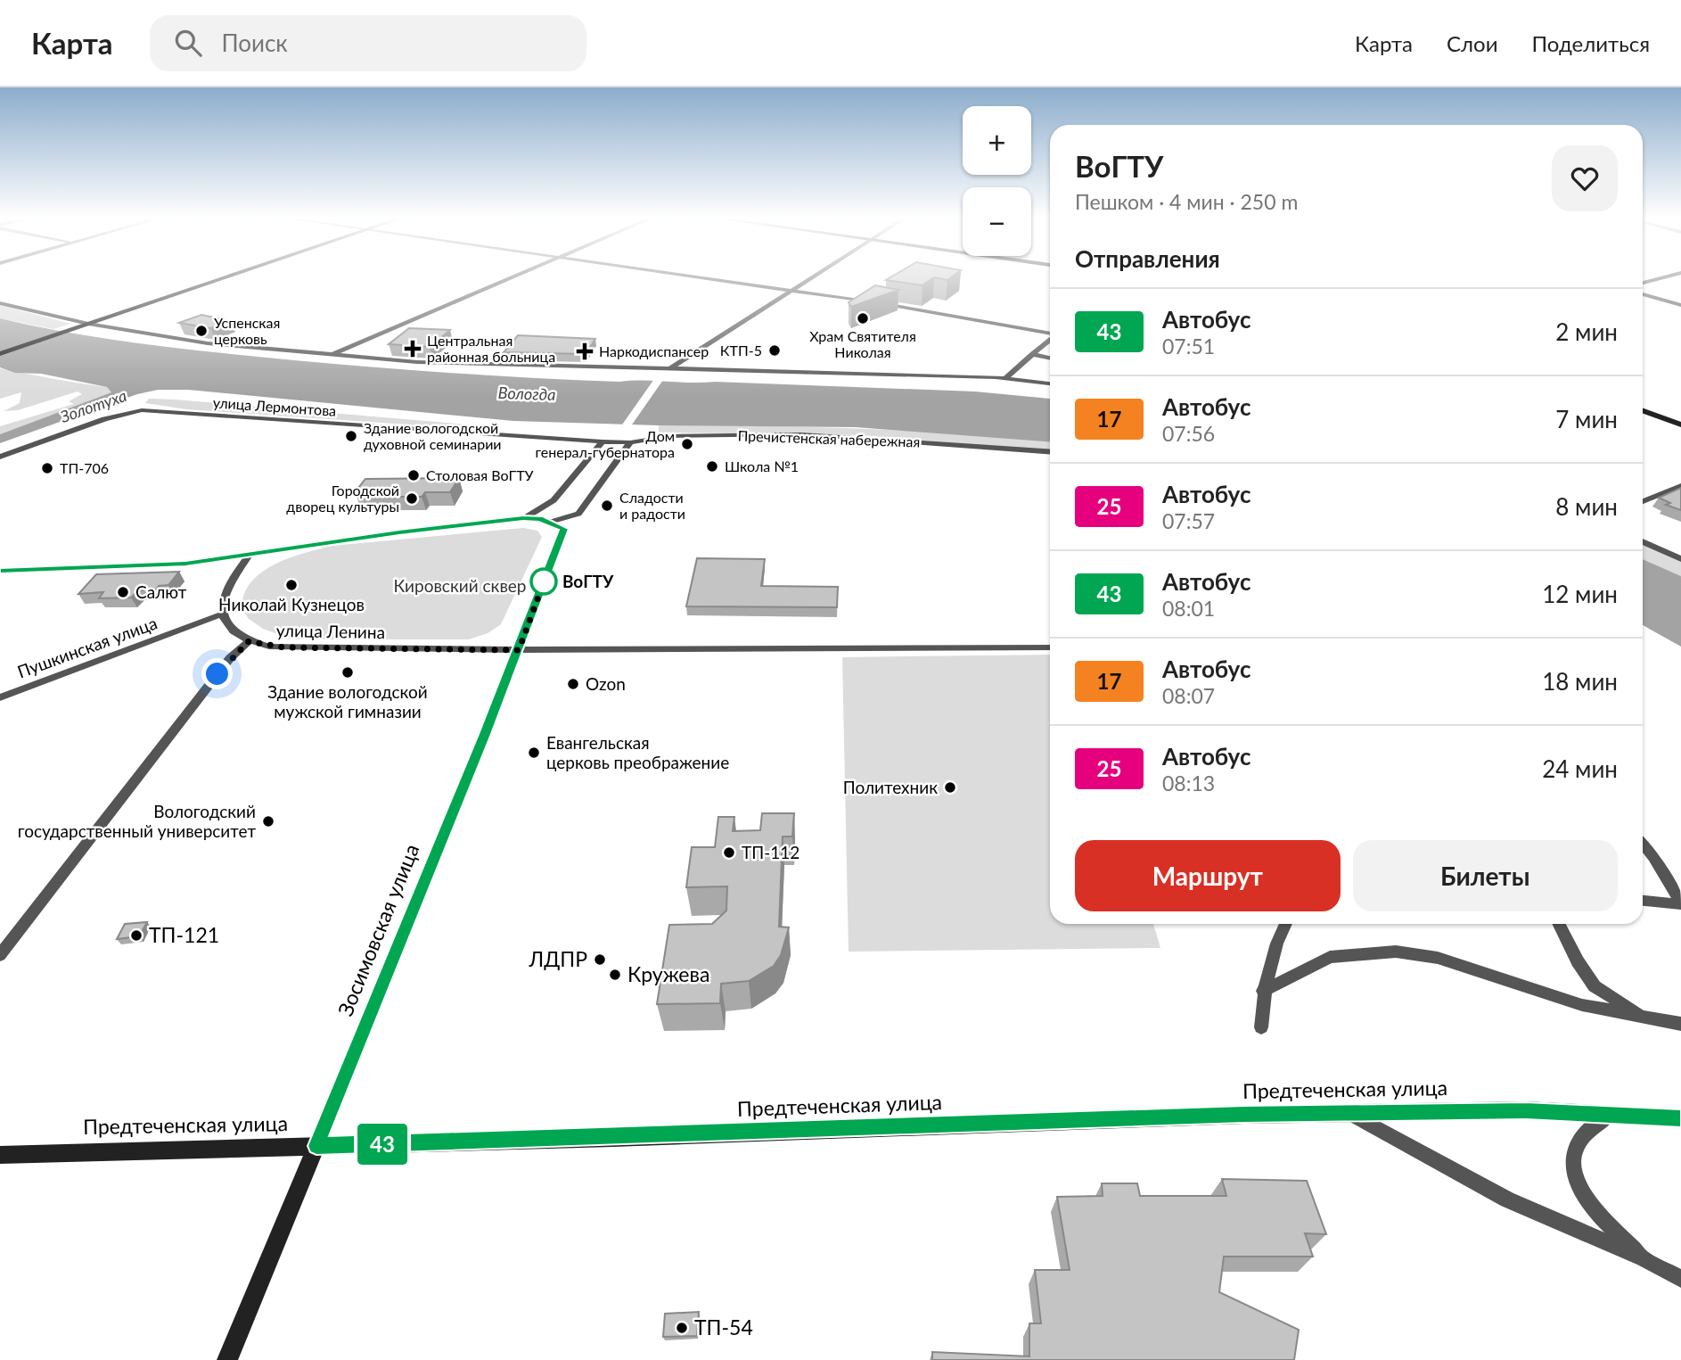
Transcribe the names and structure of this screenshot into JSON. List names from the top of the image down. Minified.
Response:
{"streets":{"street":["улица Лермонтова","Пречистенская набережная","улица Ленина","Пушкинская улица","Зосимовская улица","Предтеченская улица"]},"crossings":[["улица Ленина","Зосимовская улица"],["Зосимовская улица","Предтеченская улица"]],"water":["Вологда","Золотуха"],"parks":["Кировский сквер"],"places":{"other":["Храм Святителя Николая","Успенская церковь","КТП-5","Здание вологодской духовной семинарии","Дом генерал-губернатора","Школа №1","ТП-706","Столовая ВоГТУ","Городской дворец культуры","Сладости и радости","ВоГТУ","Николай Кузнецов","Салют","Здание вологодской мужской гимназии","Ozon","Евангельская церковь преображение","Политехник","Вологодский государственный университет","ТП-112","ТП-121","ЛДПР","Кружева","ТП-54"],"health":["Центральная районная больница","Наркодиспансер"]},"lines":["bus line 43"],"page":{"header":"Карта","search":"Поиск","nav":["Карта","Слои","Поделиться"],"on_map":"43","map_buttons":["+","−"],"heading":[["ВоГТУ","Пешком · 4 мин · 250 m"],"Отправления"],"list":[{"mark":"43","name":"Автобус","note":"07:51","value":"2 мин"},{"mark":"17","name":"Автобус","note":"07:56","value":"7 мин"},{"mark":"25","name":"Автобус","note":"07:57","value":"8 мин"},{"mark":"43","name":"Автобус","note":"08:01","value":"12 мин"},{"mark":"17","name":"Автобус","note":"08:07","value":"18 мин"},{"mark":"25","name":"Автобус","note":"08:13","value":"24 мин"}],"buttons":["Маршрут","Билеты"]}}
